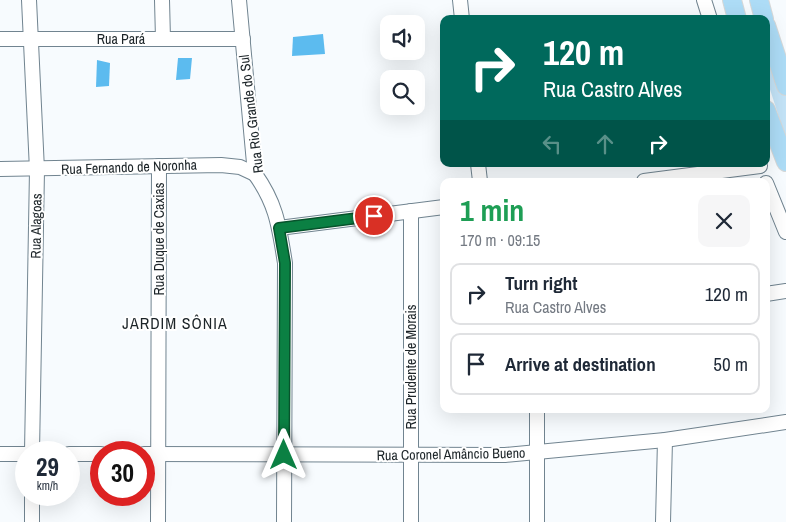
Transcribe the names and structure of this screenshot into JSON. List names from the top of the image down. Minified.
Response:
{"streets":{"street":["Rua Pará","Rua Rio Grande do Sul","Rua Fernando de Noronha","Rua Alagoas","Rua Duque de Caxias","Rua Prudente de Morais","Rua Coronel Amâncio Bueno"]},"crossings":[["Rua Pará","Rua Rio Grande do Sul"],["Rua Pará","Rua Alagoas"],["Rua Rio Grande do Sul","Rua Fernando de Noronha"],["Rua Rio Grande do Sul","Rua Coronel Amâncio Bueno"],["Rua Fernando de Noronha","Rua Alagoas"],["Rua Fernando de Noronha","Rua Duque de Caxias"],["Rua Duque de Caxias","Rua Coronel Amâncio Bueno"],["Rua Prudente de Morais","Rua Coronel Amâncio Bueno"]],"districts":["JARDIM SÔNIA"],"page":{"turn":["120 m","Rua Castro Alves"],"heading":["1 min","170 m · 09:15"],"list":[{"name":"Turn right","note":"Rua Castro Alves","value":"120 m"},{"name":"Arrive at destination","value":"50 m"}],"speed":"29 km/h","limit":"30"}}
